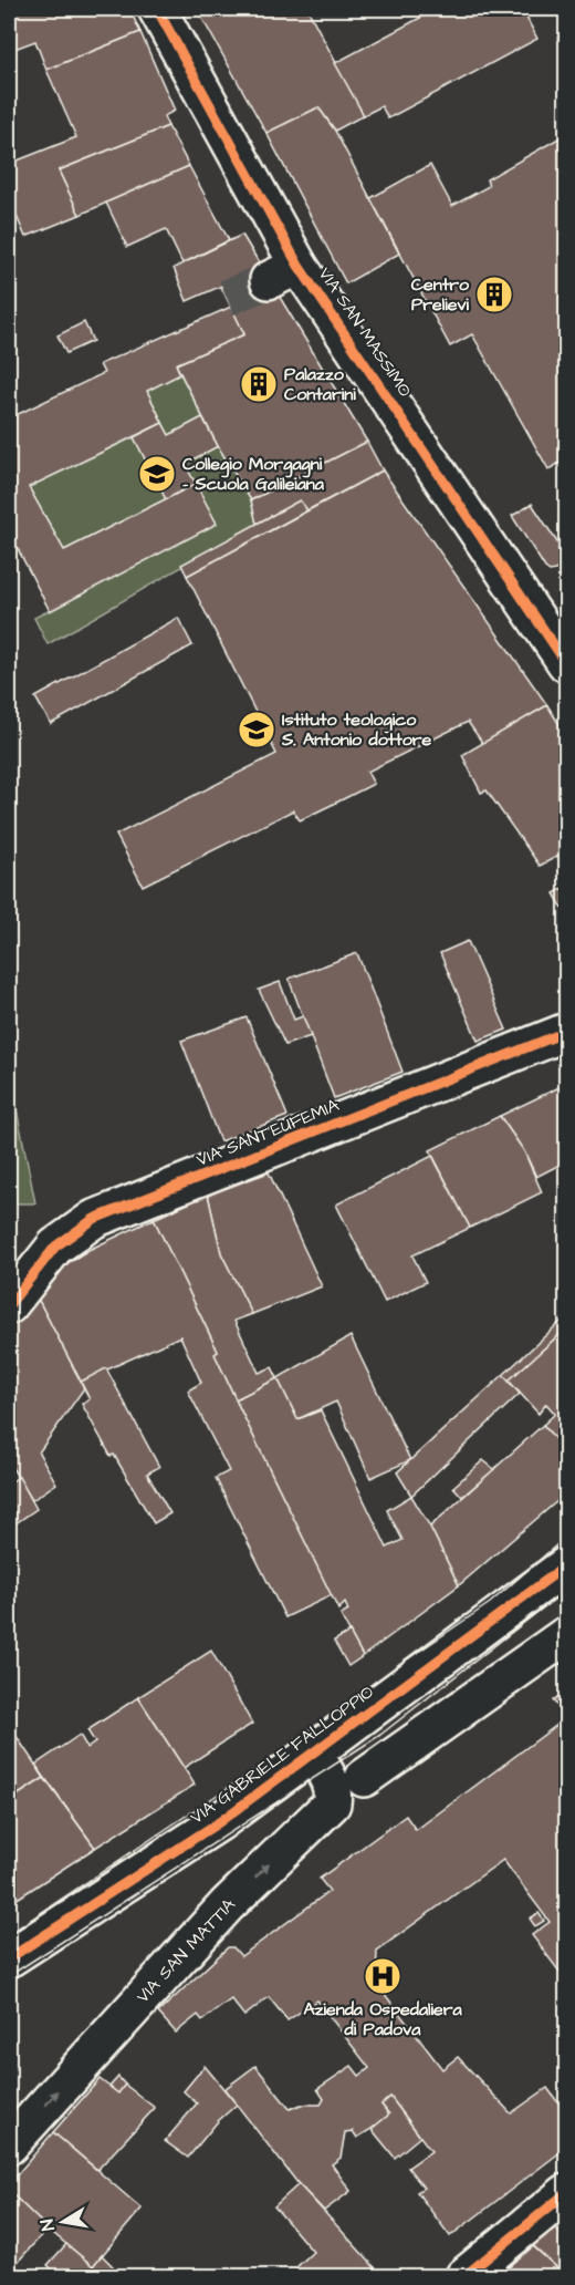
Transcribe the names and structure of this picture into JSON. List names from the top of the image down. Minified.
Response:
{"streets":{"street":["VIA SAN MASSIMO","VIA SANT'EUFEMIA","VIA GABRIELE FALLOPPIO","VIA SAN MATTIA"]},"crossings":[["VIA GABRIELE FALLOPPIO","VIA SAN MATTIA"]],"places":{"building":["Centro Prelievi","Palazzo Contarini"],"school or university":["Collegio Morgagni - Scuola Galileiana","Istituto teologico S. Antonio dottore"],"hospital":["Azienda Ospedaliera di Padova"]},"north":"left"}
